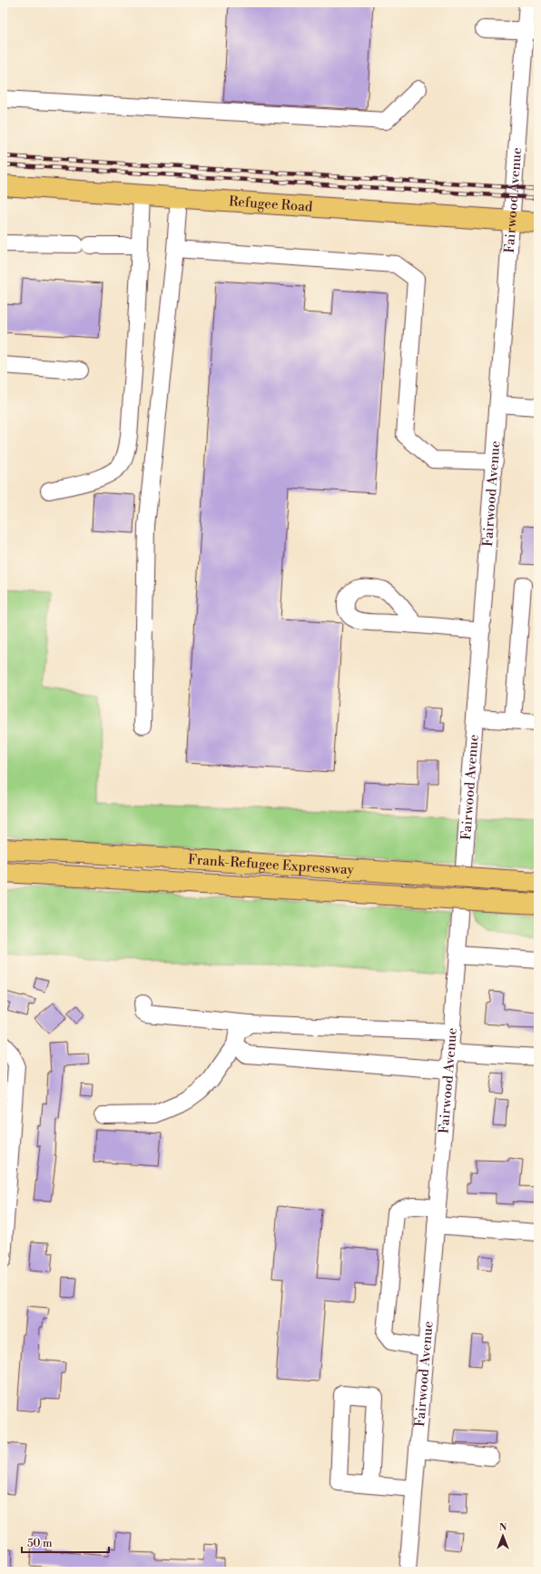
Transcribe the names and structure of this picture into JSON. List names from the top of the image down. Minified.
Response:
{"streets":{"main road":["Refugee Road","Frank-Refugee Expressway"],"street":["Fairwood Avenue"]},"crossings":[["Fairwood Avenue","Refugee Road"]],"scale_bar":"50 m","north":"top"}
